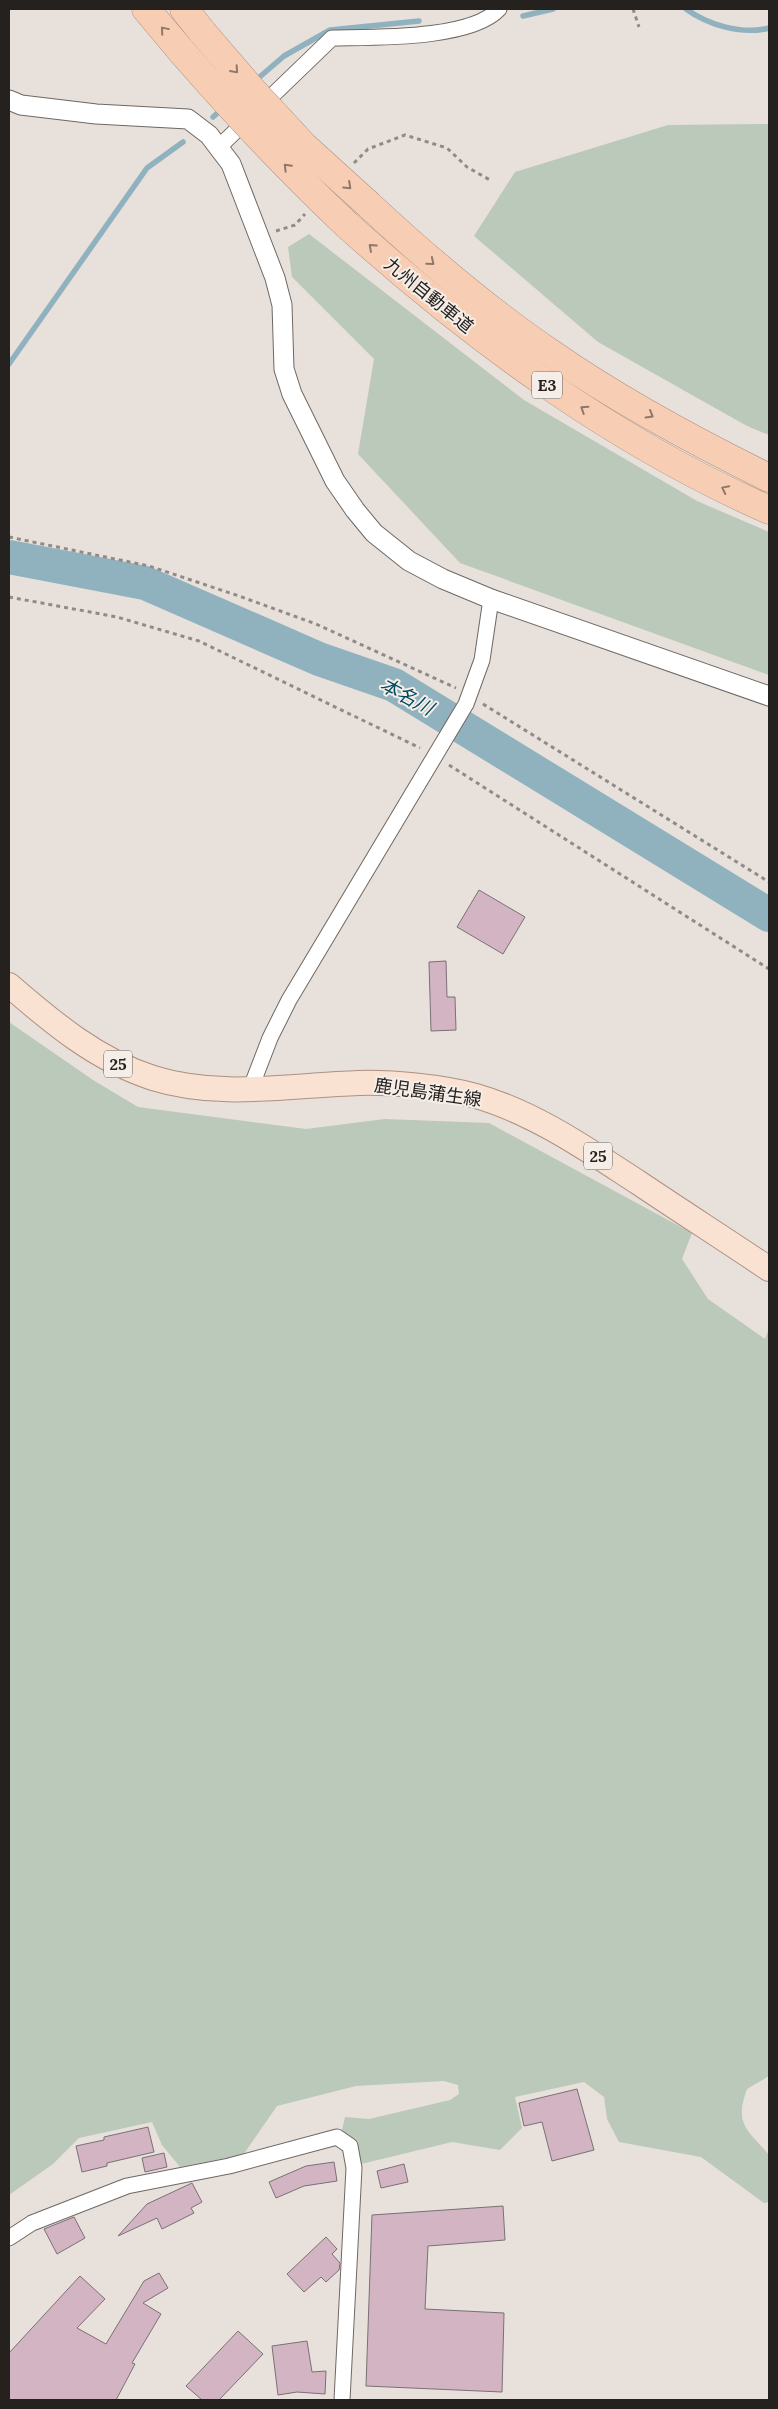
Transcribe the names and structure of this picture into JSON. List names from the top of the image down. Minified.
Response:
{"streets":{"highway":["九州自動車道","E3"],"main road":["25","鹿児島蒲生線"]},"water":["本名川"]}
